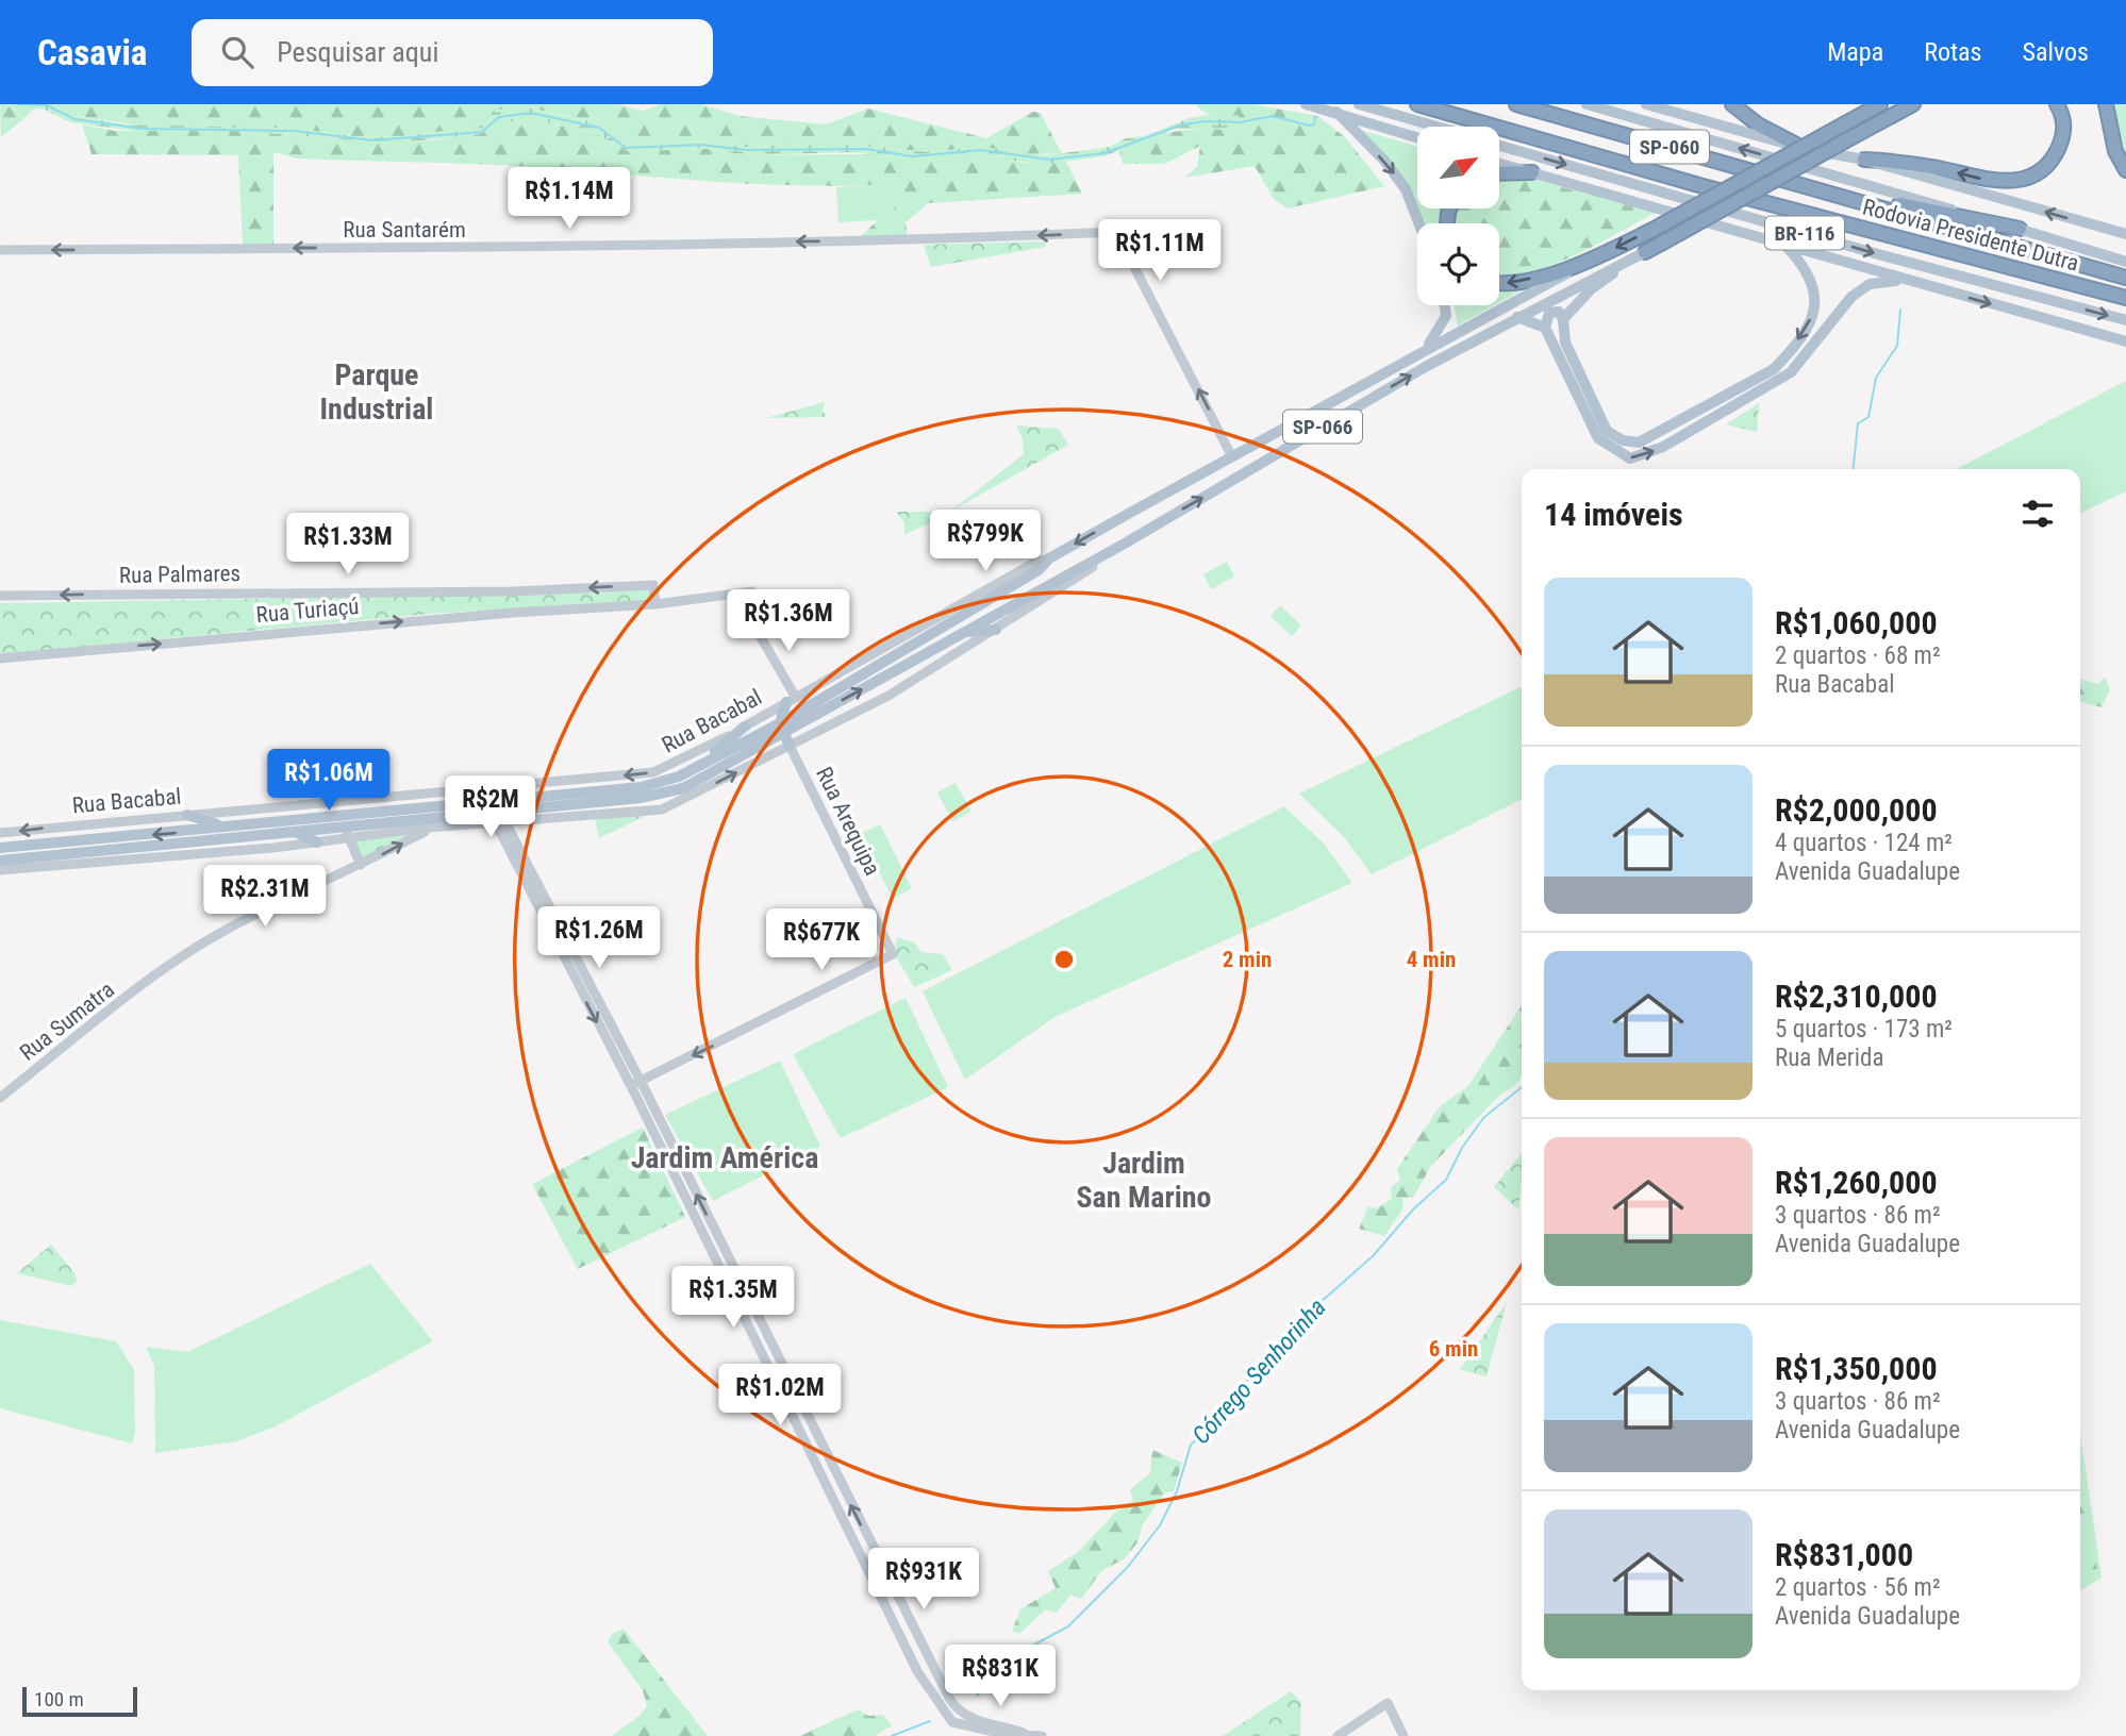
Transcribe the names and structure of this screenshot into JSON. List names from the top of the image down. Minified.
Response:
{"streets":{"highway":["SP-060","Rodovia Presidente Dutra","SP-066"],"main road":["BR-116"],"street":["Rua Santarém","Rua Palmares","Rua Turiaçú","Rua Bacabal","Rua Arequipa","Rua Sumatra"]},"crossings":[["Rua Santarém","SP-066"],["SP-066","Rua Bacabal"],["Rua Palmares","Rua Turiaçú"],["Rua Turiaçú","Rua Bacabal"]],"one_way":["Rua Santarém","Rua Palmares","Rua Turiaçú"],"districts":["Parque Industrial","Jardim América","Jardim San Marino"],"water":["Córrego Senhorinha"],"scale_bar":"100 m","north":"top right","page":{"header":"Casavia","search":"Pesquisar aqui","nav":["Mapa","Rotas","Salvos"],"price":["R$1.14M","R$1.11M","R$799K","R$1.33M","R$1.36M","R$1.06M","R$2M","R$2.31M","R$1.26M","R$677K","R$1.35M","R$1.02M","R$931K","R$831K"],"heading":"14 imóveis","list":[{"name":"R$1,060,000","note":"2 quartos · 68 m² · Rua Bacabal"},{"name":"R$2,000,000","note":"4 quartos · 124 m² · Avenida Guadalupe"},{"name":"R$2,310,000","note":"5 quartos · 173 m² · Rua Merida"},{"name":"R$1,260,000","note":"3 quartos · 86 m² · Avenida Guadalupe"},{"name":"R$1,350,000","note":"3 quartos · 86 m² · Avenida Guadalupe"},{"name":"R$831,000","note":"2 quartos · 56 m² · Avenida Guadalupe"}],"scale":"100 m"},"rings":["2 min","4 min","6 min"]}
